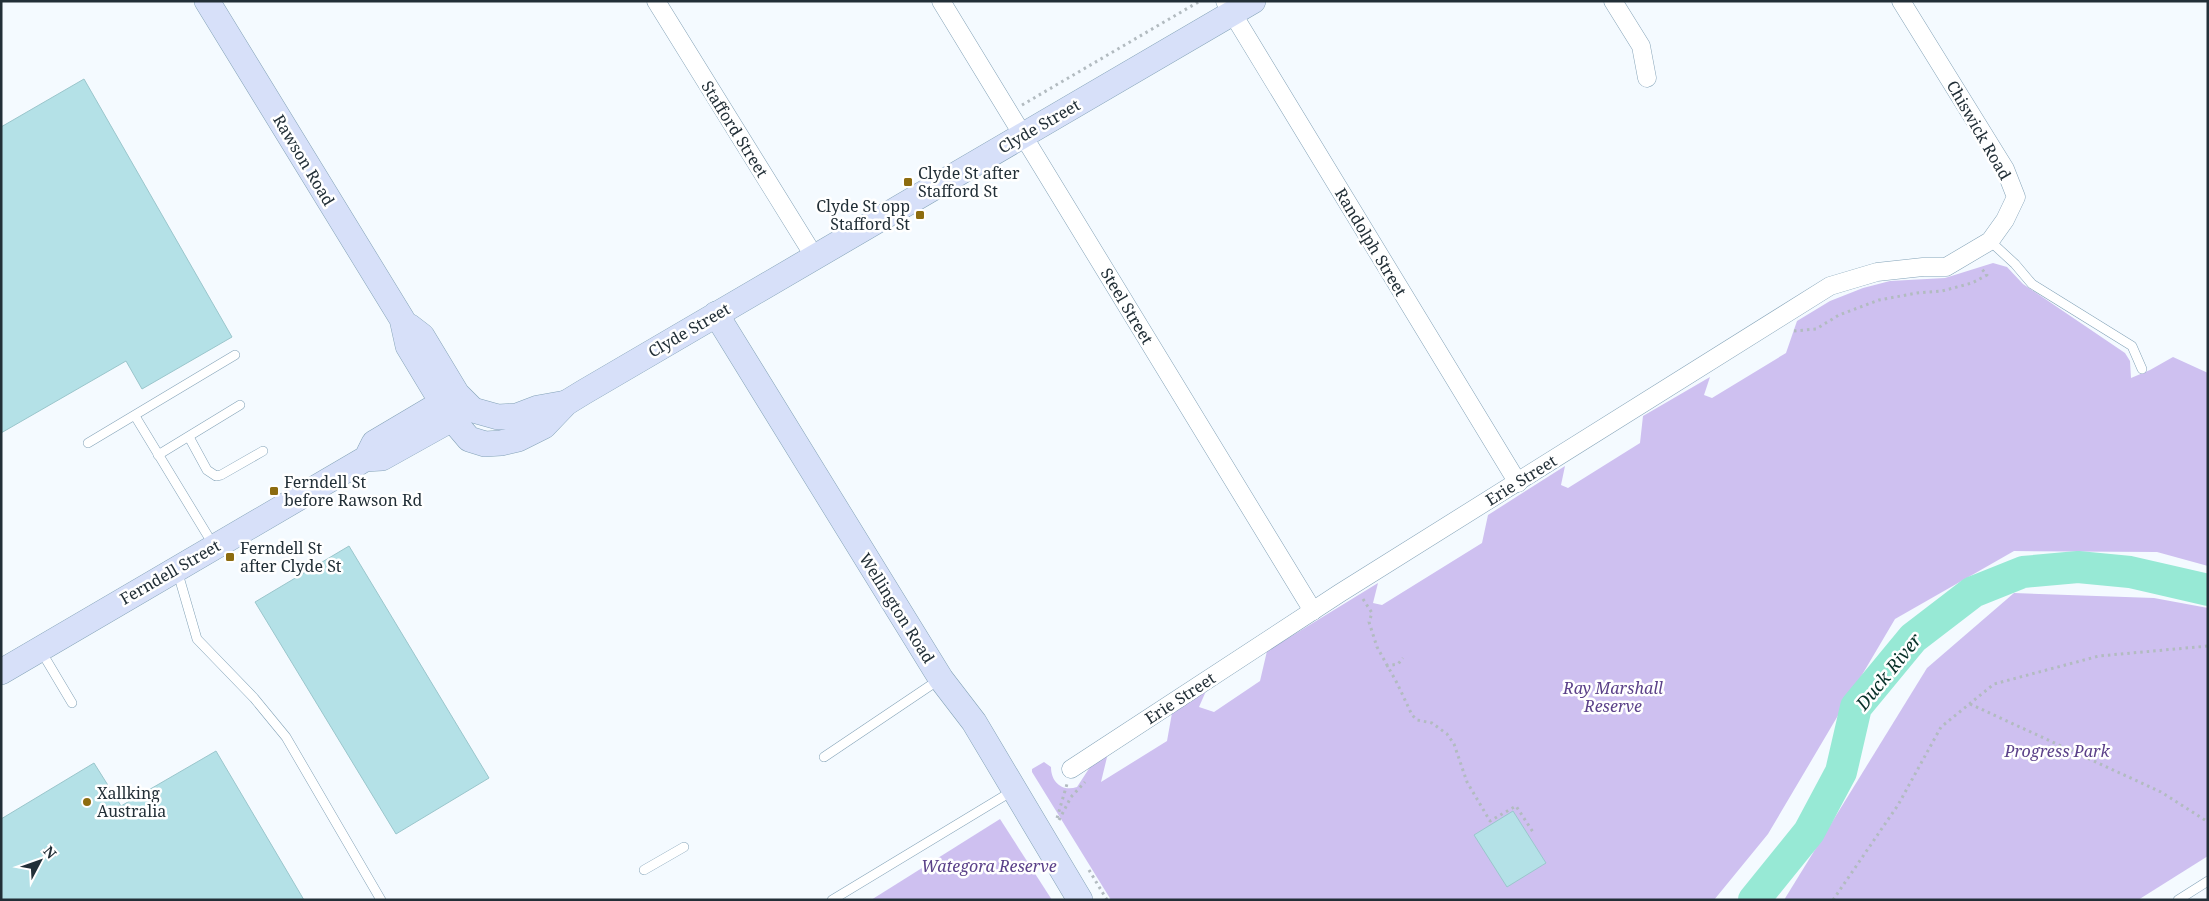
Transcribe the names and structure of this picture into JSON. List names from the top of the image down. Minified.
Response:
{"streets":{"main road":["Clyde Street","Rawson Road","Ferndell Street","Wellington Road"],"street":["Stafford Street","Chiswick Road","Randolph Street","Steel Street","Erie Street"]},"crossings":[["Clyde Street","Stafford Street"],["Clyde Street","Rawson Road"],["Clyde Street","Randolph Street"],["Clyde Street","Steel Street"],["Clyde Street","Ferndell Street"],["Clyde Street","Wellington Road"],["Chiswick Road","Erie Street"],["Rawson Road","Ferndell Street"],["Randolph Street","Erie Street"],["Steel Street","Erie Street"]],"water":["Duck River"],"parks":["Ray Marshall Reserve","Progress Park","Wategora Reserve"],"places":{"transit":["Clyde St after Stafford St","Clyde St opp Stafford St","Ferndell St before Rawson Rd","Ferndell St after Clyde St"],"other":["Xallking Australia"]},"north":"top right"}
